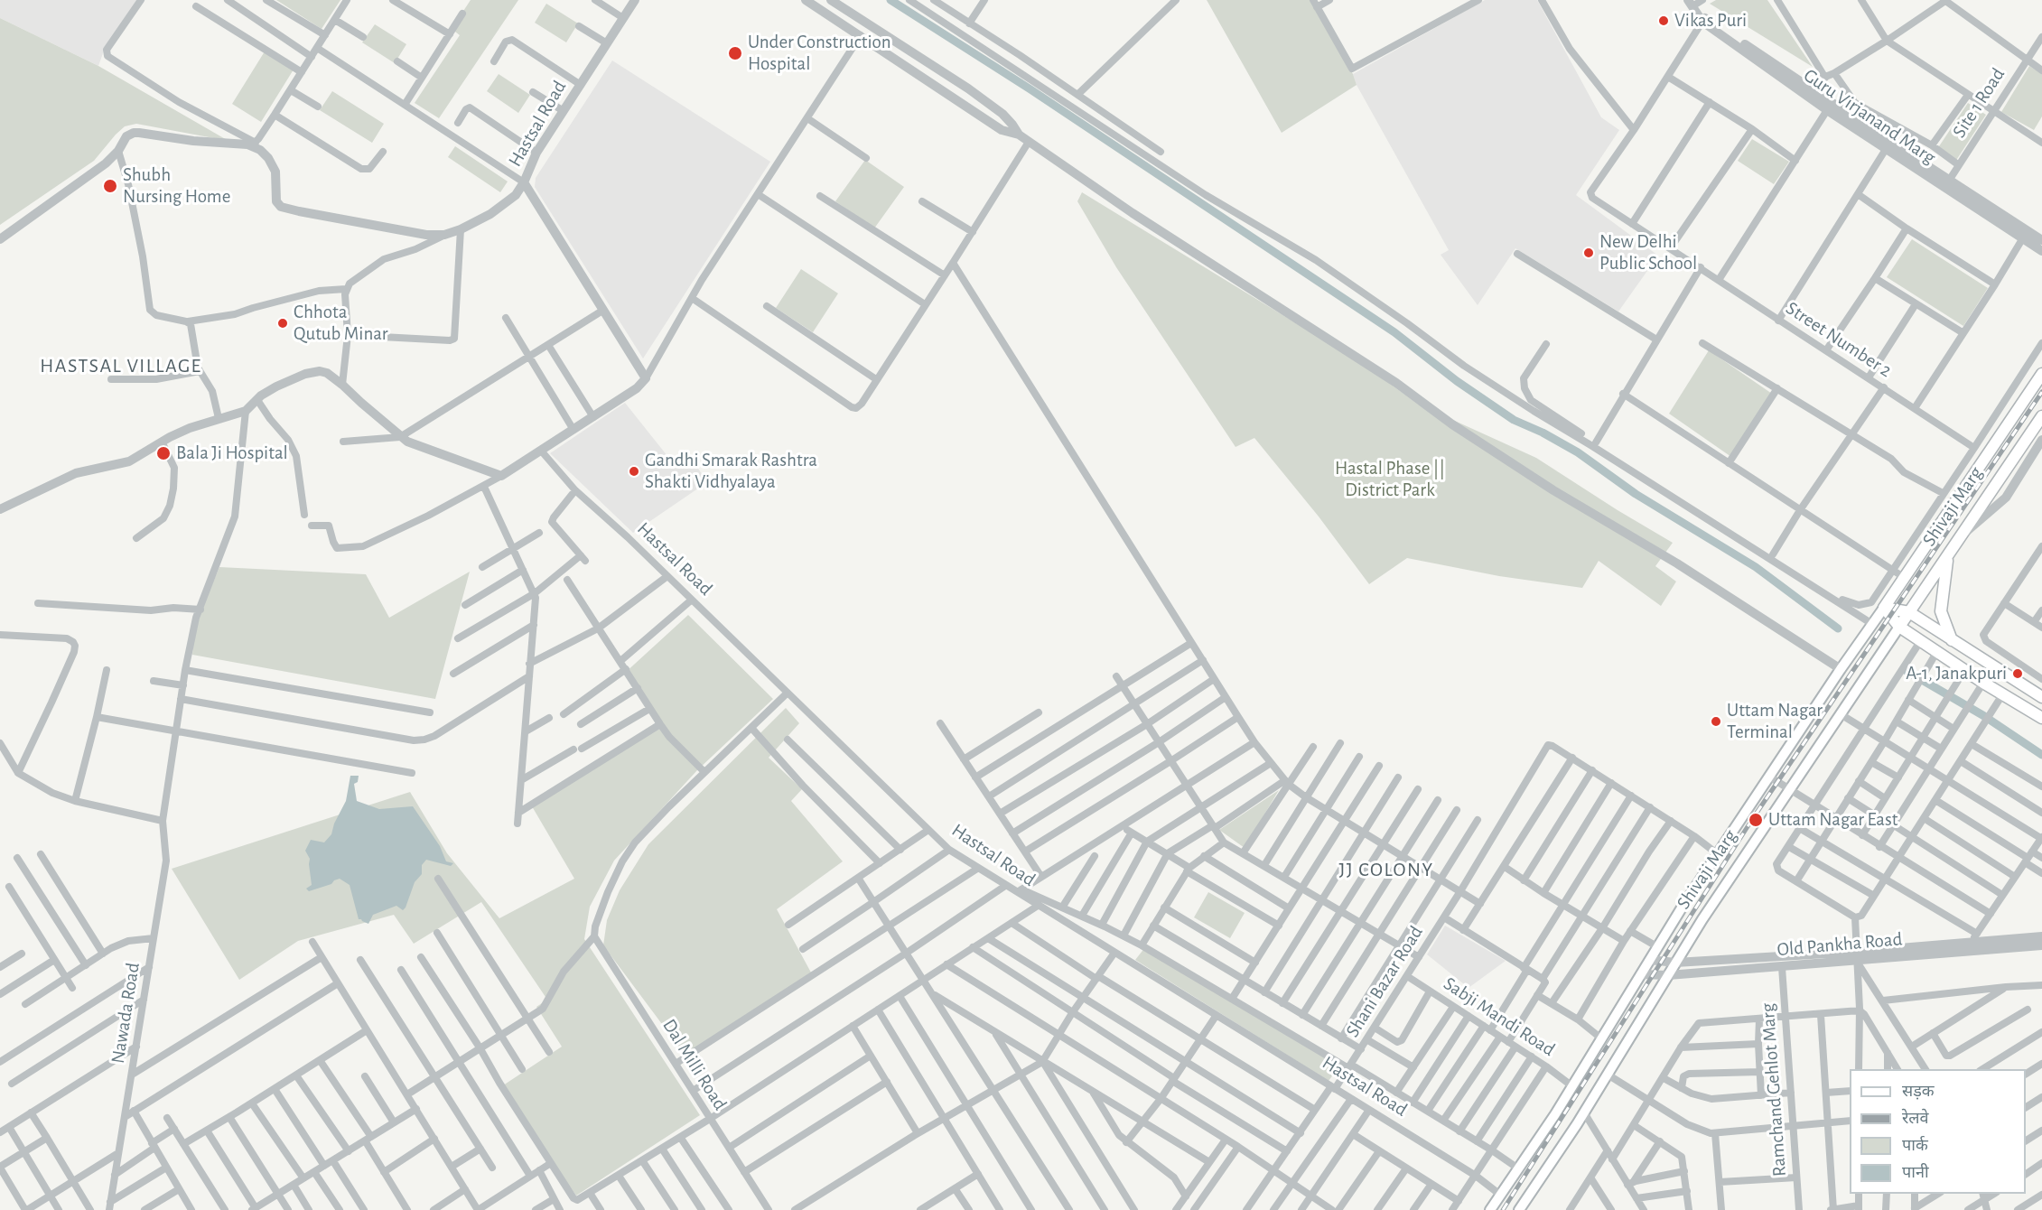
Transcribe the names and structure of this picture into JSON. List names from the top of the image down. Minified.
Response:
{"streets":{"main road":["Shivaji Marg"],"street":["Site 1 Road","Guru Virjanand Marg","Hastsal Road","Street Number 2","Old Pankha Road","Shani Bazar Road","Nawada Road","Sabji Mandi Road","Dal Milli Road","Ramchand Gehlot Marg"]},"crossings":[["Site 1 Road","Guru Virjanand Marg"],["Hastsal Road","Shivaji Marg"],["Hastsal Road","Shani Bazar Road"],["Shivaji Marg","Old Pankha Road"],["Shivaji Marg","Sabji Mandi Road"],["Old Pankha Road","Ramchand Gehlot Marg"],["Shani Bazar Road","Sabji Mandi Road"]],"districts":["HASTSAL VILLAGE","JJ COLONY"],"parks":["Hastal Phase || District Park"],"places":["Vikas Puri","Under Construction Hospital","Shubh Nursing Home","New Delhi Public School","Chhota Qutub Minar","Bala Ji Hospital","Gandhi Smarak Rashtra Shakti Vidhyalaya","A-1, Janakpuri","Uttam Nagar Terminal","Uttam Nagar East"],"legend":["सड़क","रेलवे","पार्क","पानी"]}
